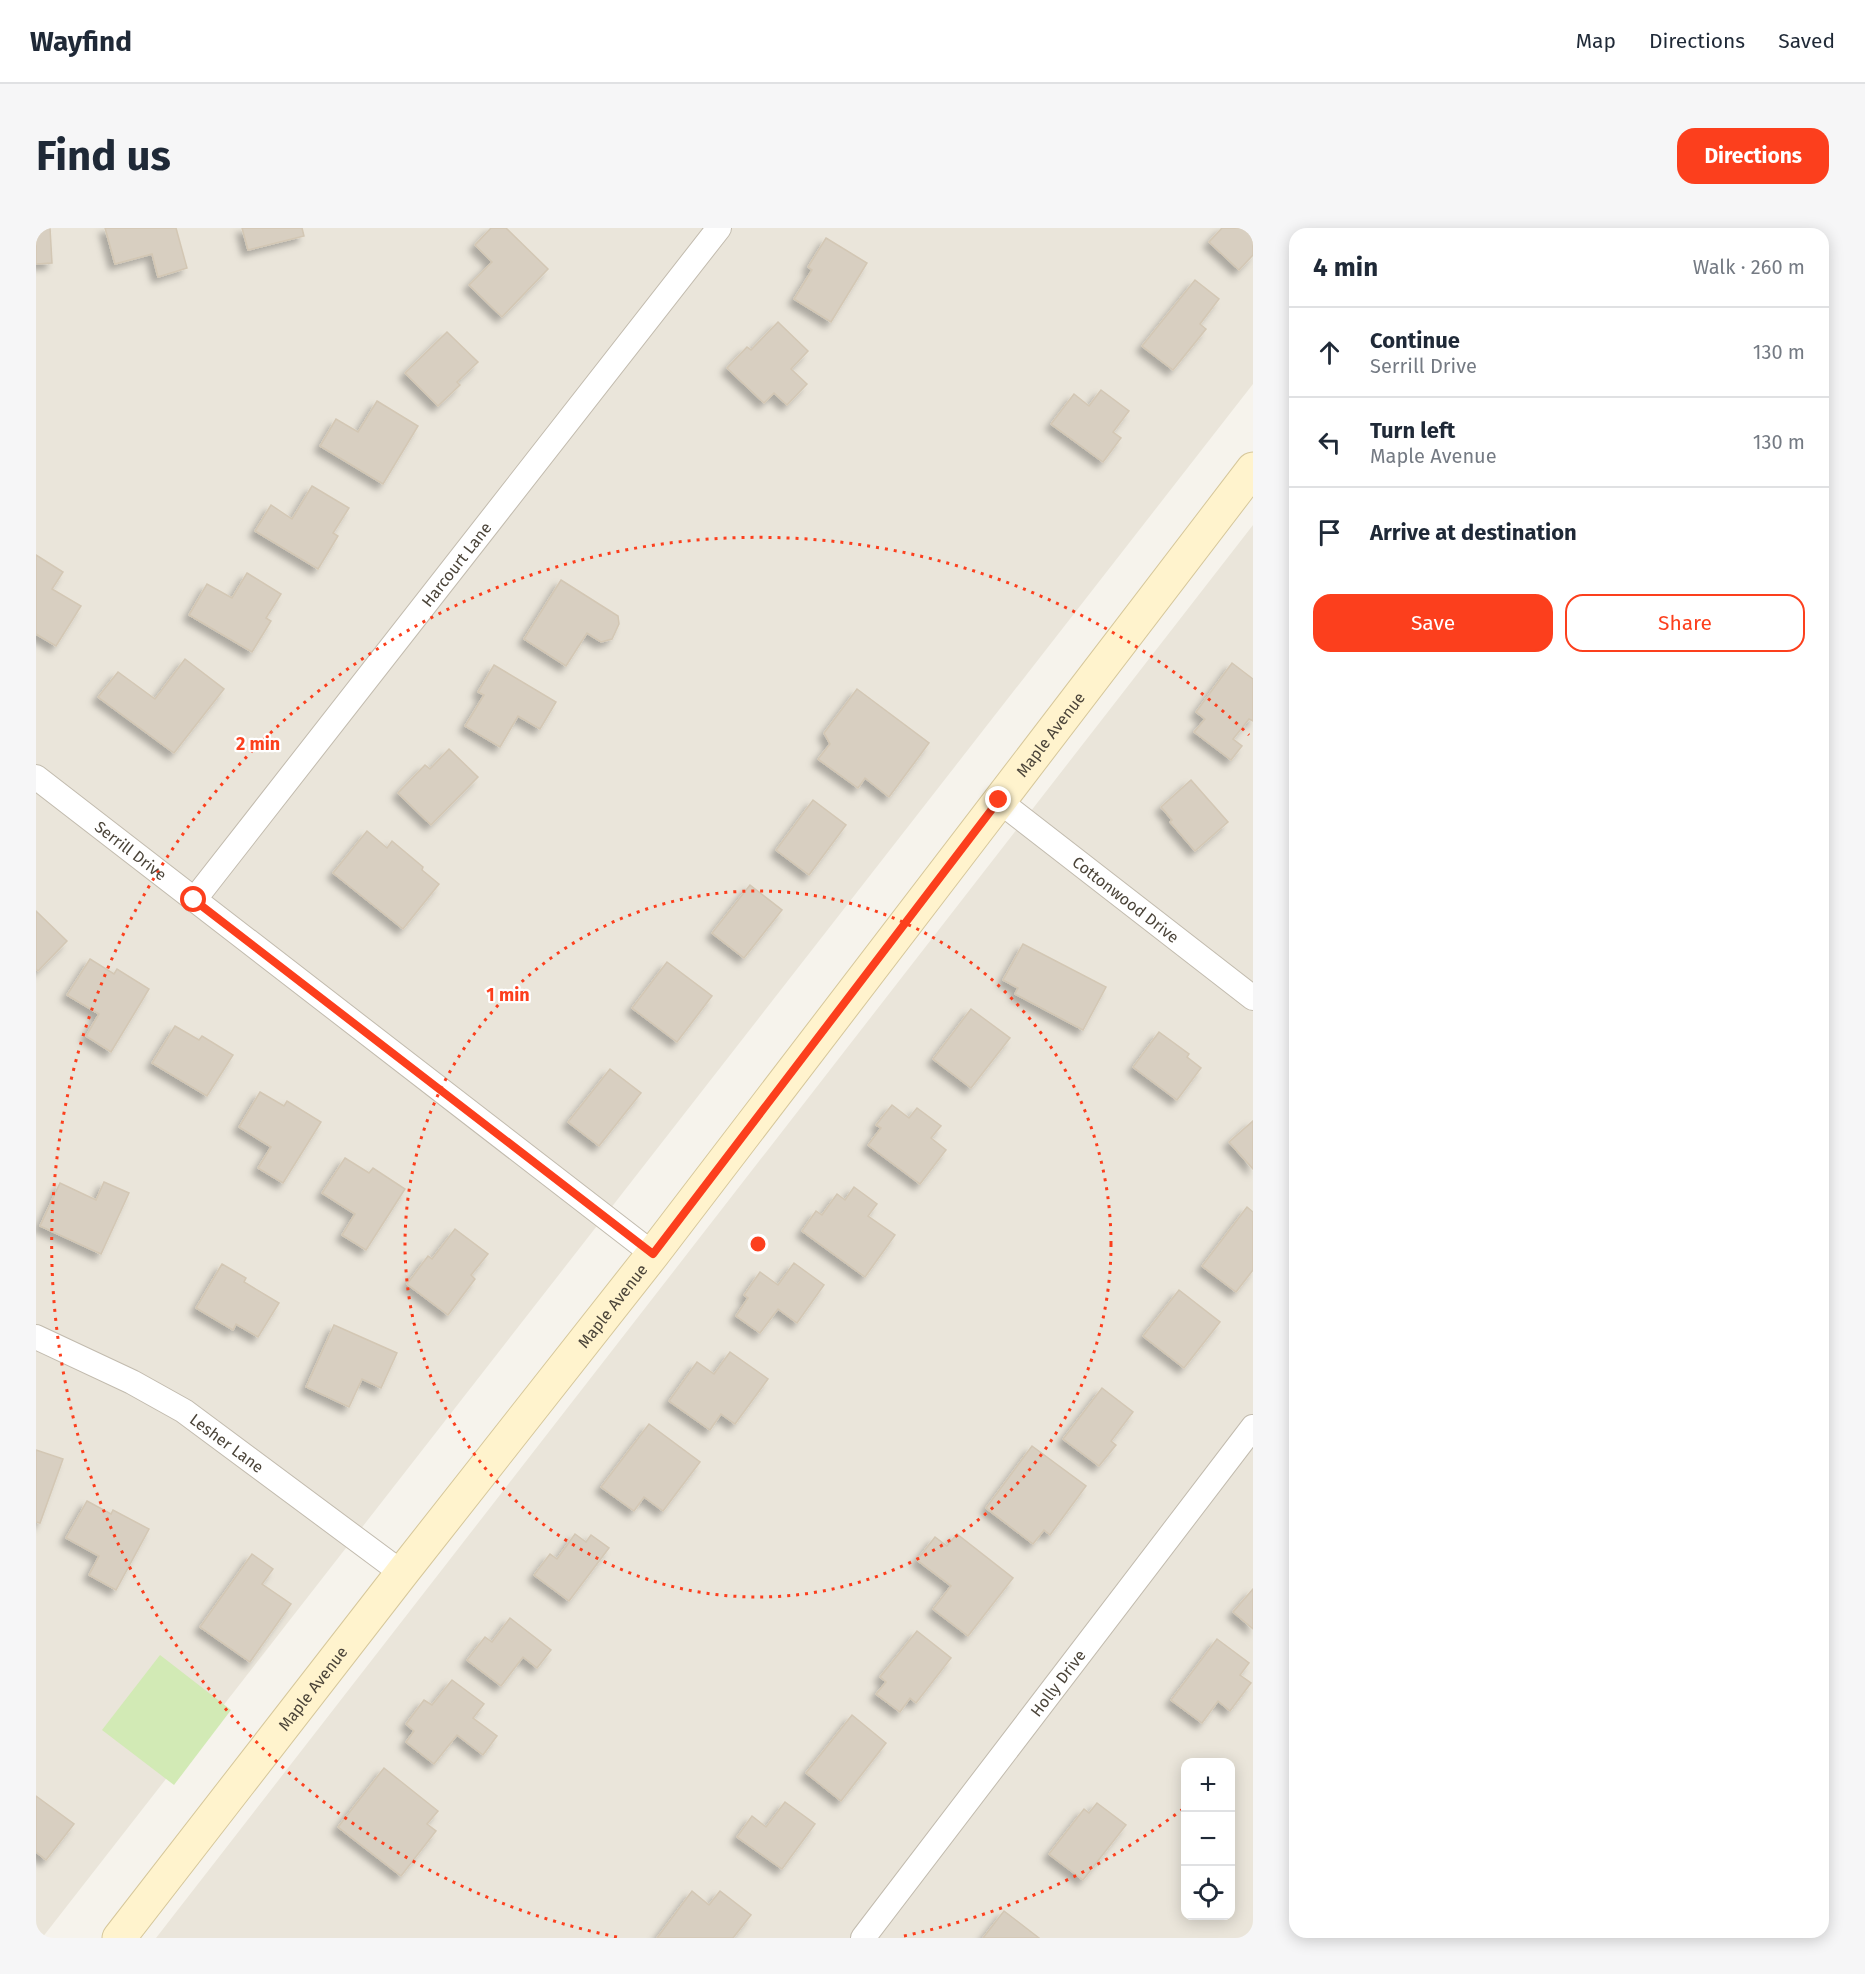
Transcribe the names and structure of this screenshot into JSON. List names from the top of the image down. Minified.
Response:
{"streets":{"street":["Harcourt Lane","Maple Avenue","Serrill Drive","Cottonwood Drive","Lesher Lane","Holly Drive"]},"crossings":[["Harcourt Lane","Serrill Drive"],["Maple Avenue","Serrill Drive"],["Maple Avenue","Cottonwood Drive"],["Maple Avenue","Lesher Lane"]],"page":{"header":"Wayfind","nav":["Map","Directions","Saved"],"buttons":["Directions",["Save","Share"]],"title":"Find us","heading":["4 min","Walk · 260 m"],"list":[["Continue","Serrill Drive","130 m"],["Turn left","Maple Avenue","130 m"],"Arrive at destination"],"map_buttons":["+","−"]},"rings":["2 min","1 min"]}
